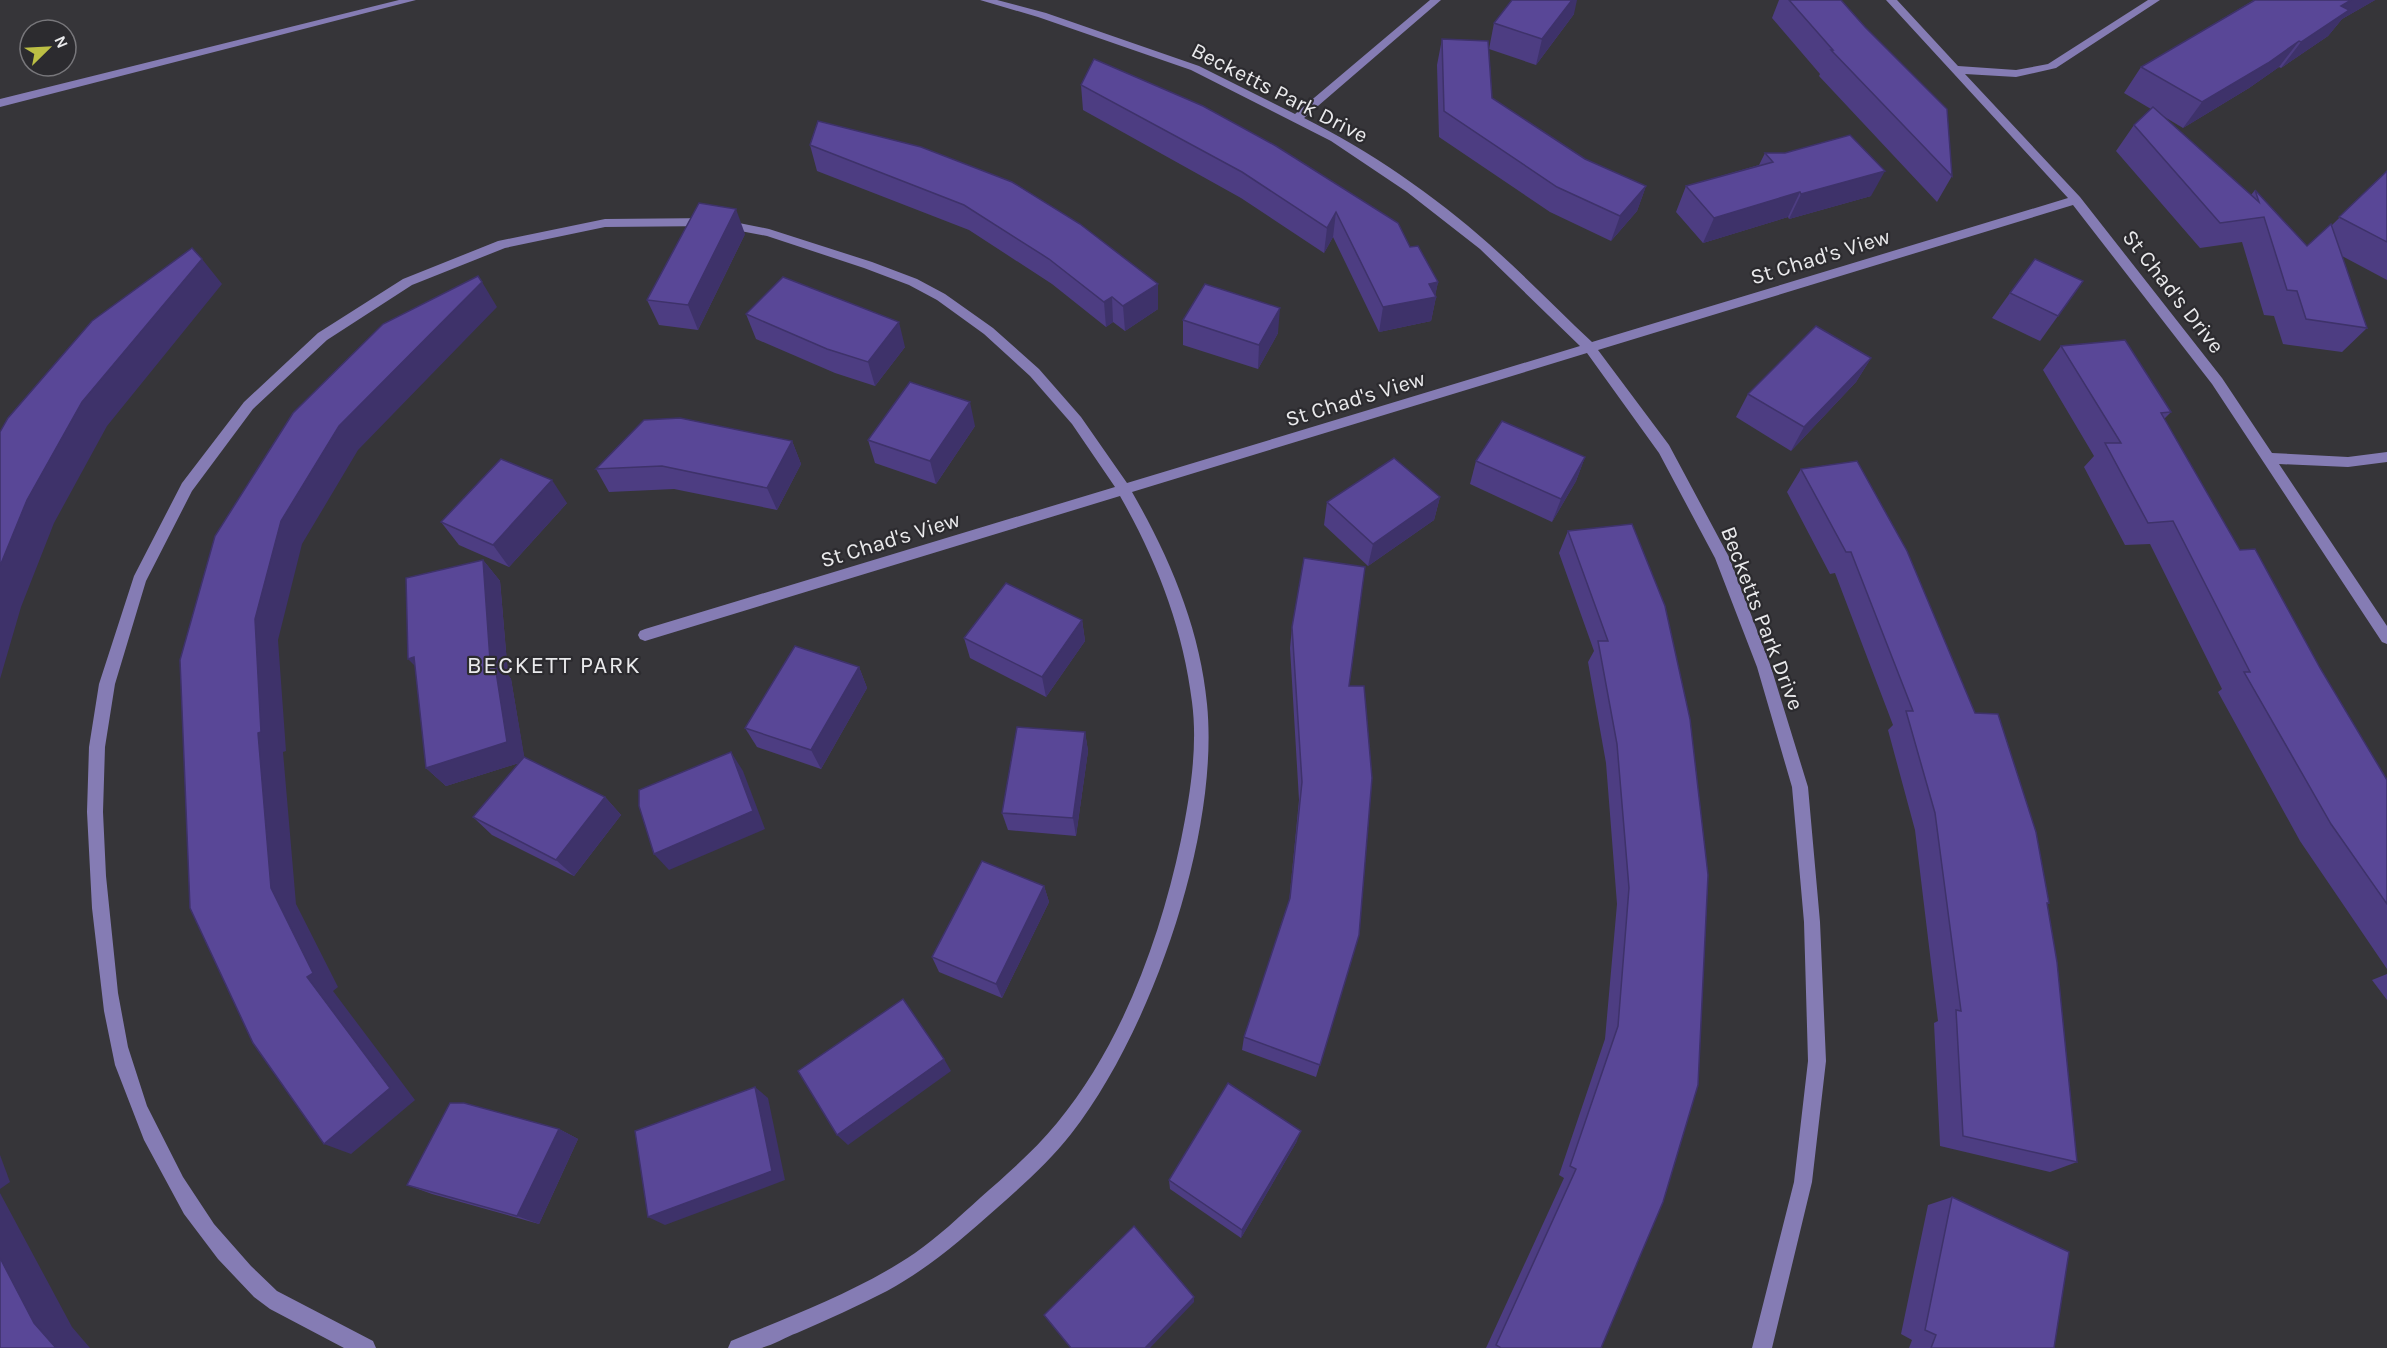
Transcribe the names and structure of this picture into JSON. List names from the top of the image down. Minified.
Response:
{"streets":{"street":["Becketts Park Drive","St Chad's View","St Chad's Drive"]},"crossings":[["Becketts Park Drive","St Chad's View"],["St Chad's View","St Chad's Drive"]],"districts":["BECKETT PARK"],"north":"top right"}
